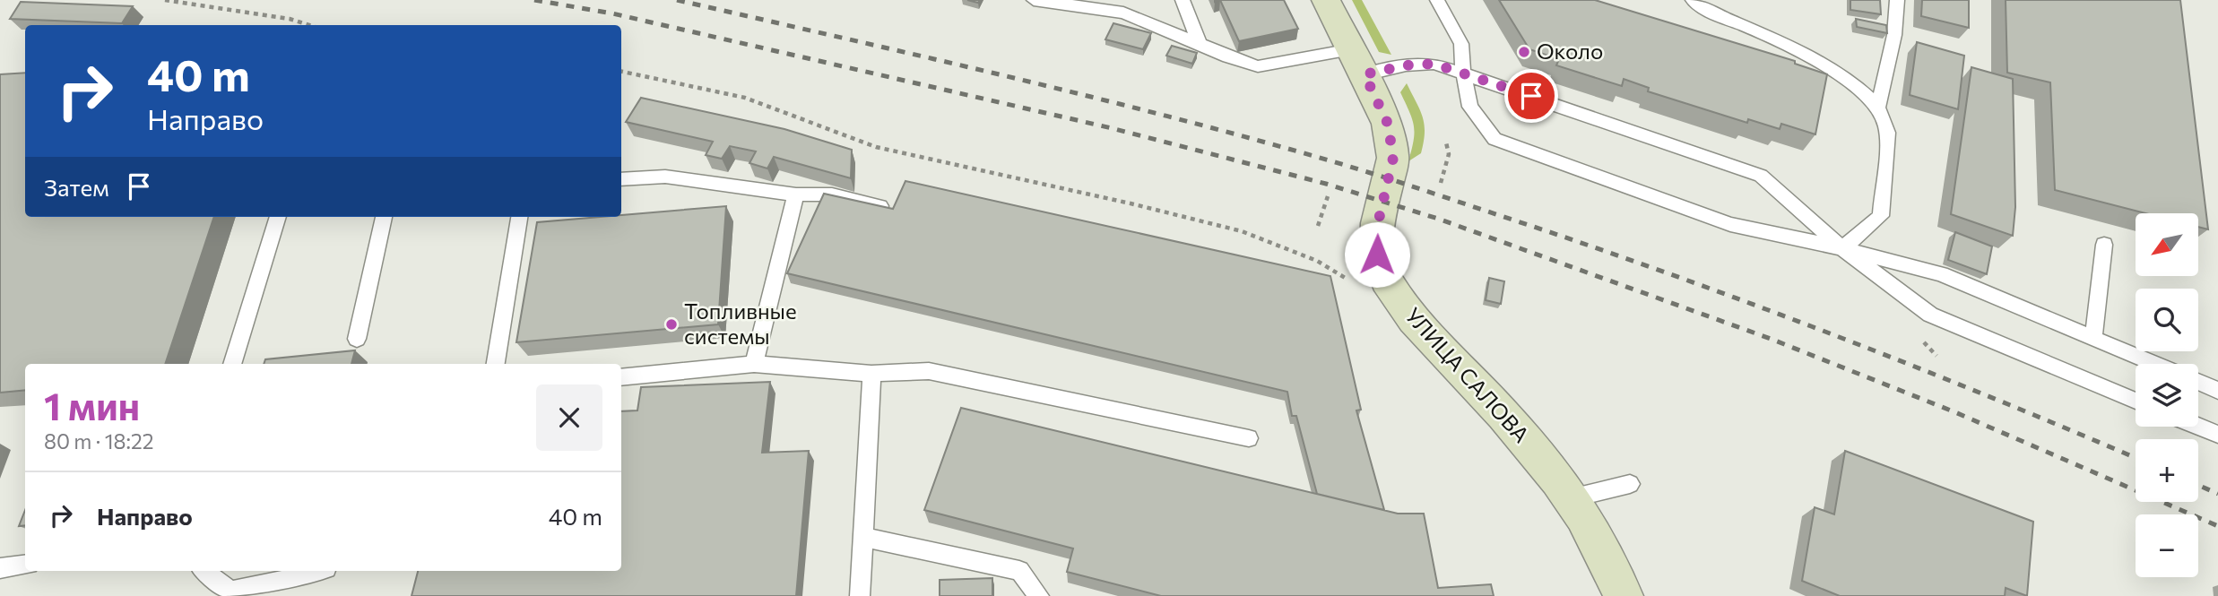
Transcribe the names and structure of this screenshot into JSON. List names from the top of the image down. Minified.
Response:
{"streets":{"street":["УЛИЦА САЛОВА"]},"places":["Около","Топливные системы"],"north":"bottom left","page":{"turn":["40 m","Направо"],"then":"Затем","map_buttons":["+","−"],"heading":["1 мин","80 m · 18:22"],"list":[{"name":"Направо","value":"40 m"}]}}
